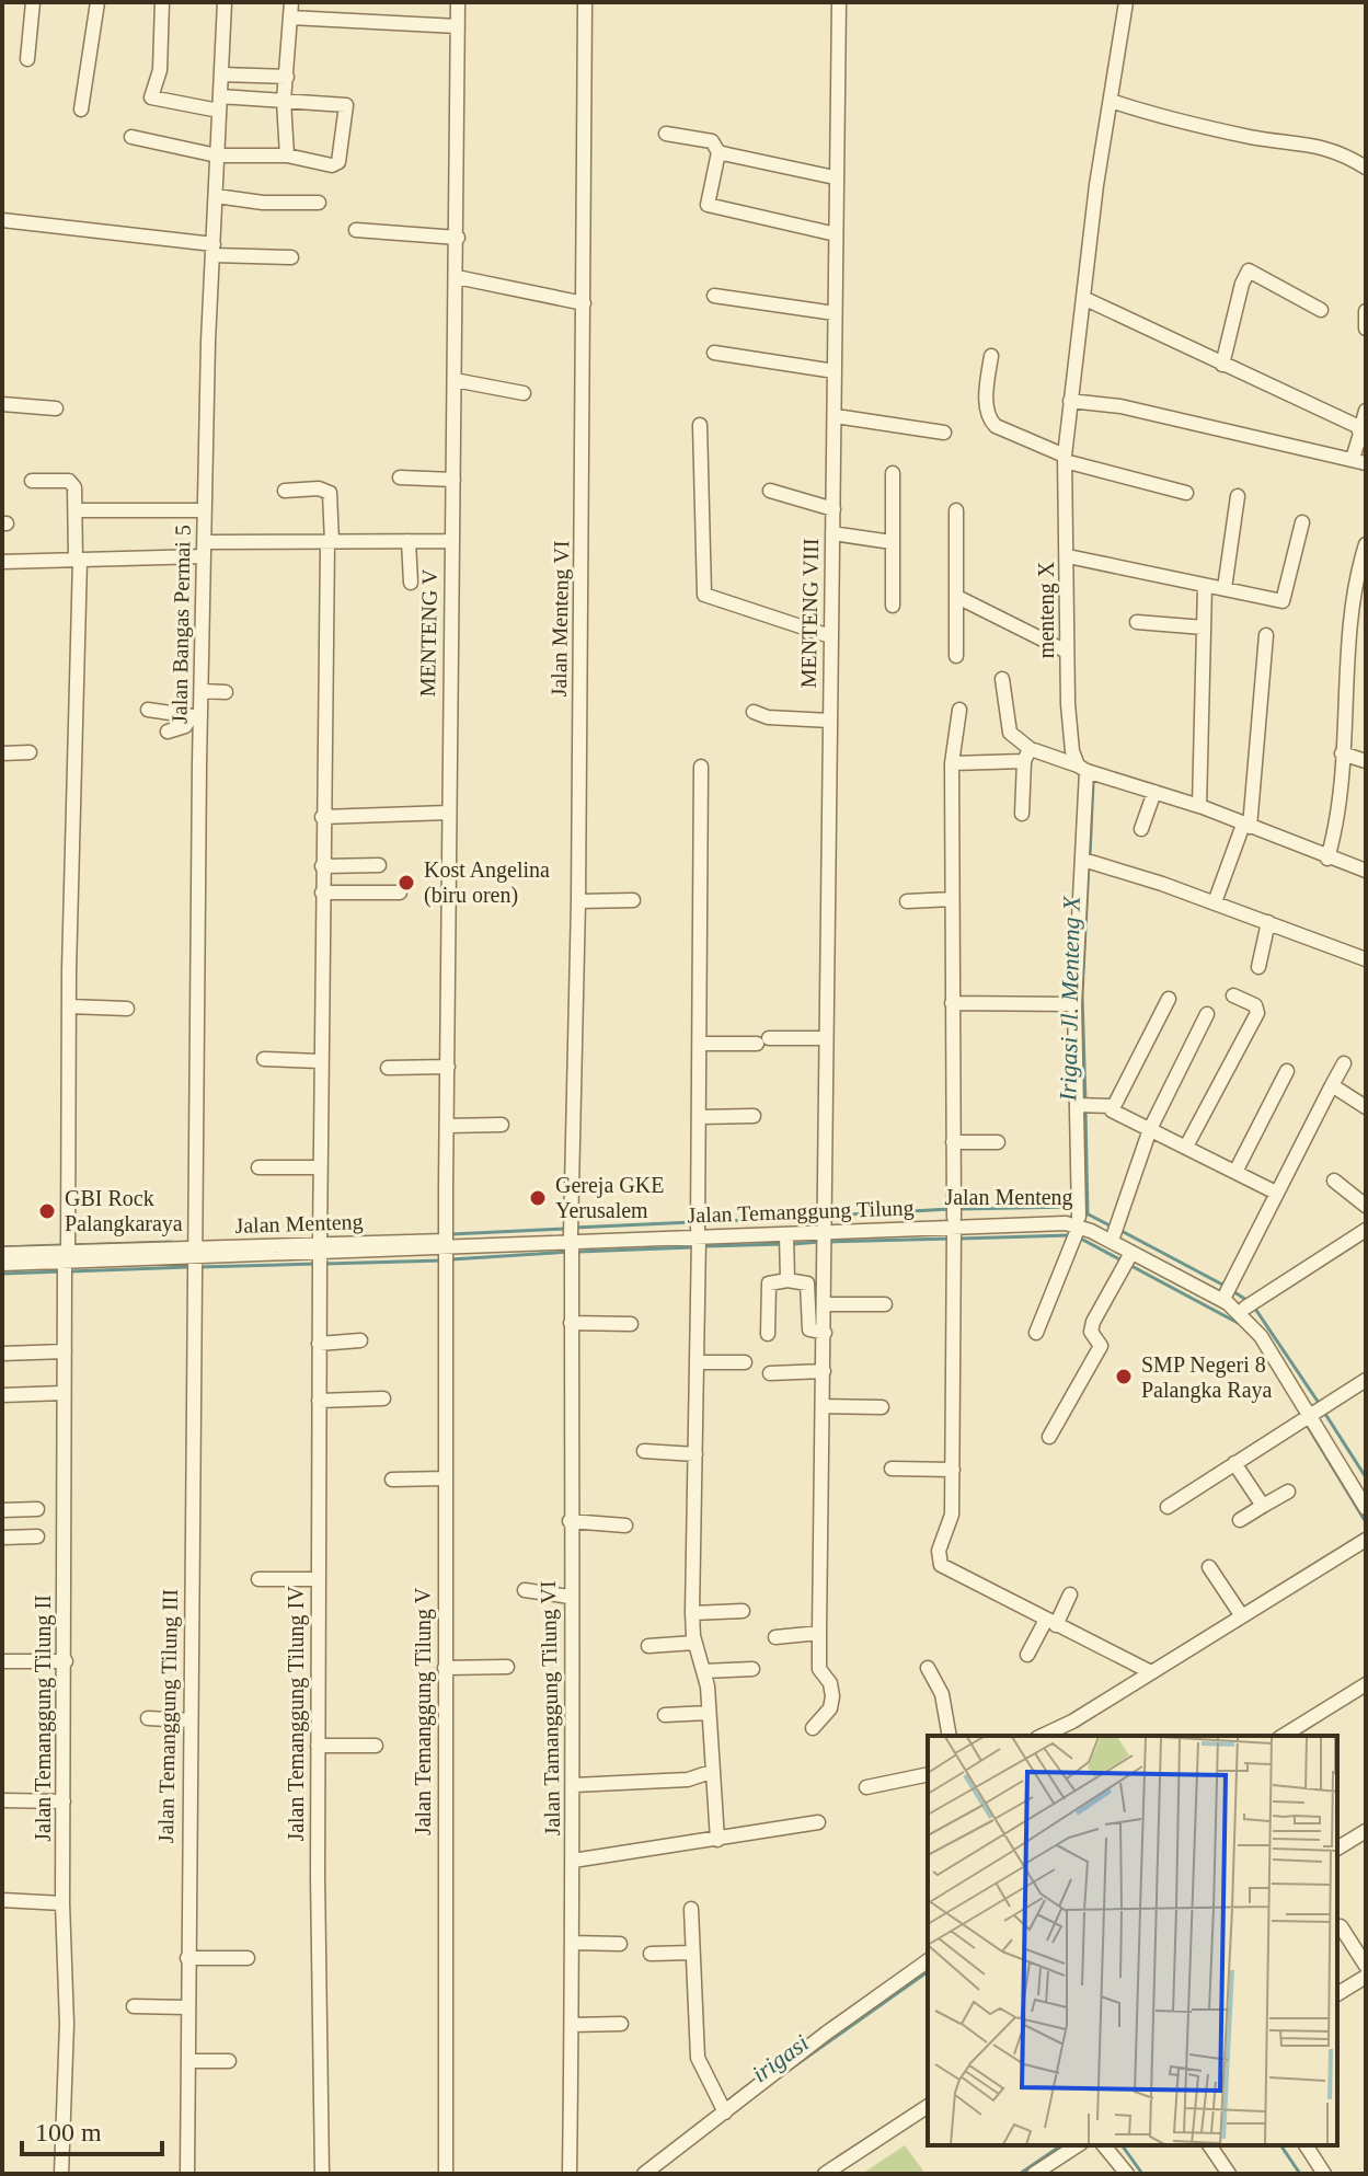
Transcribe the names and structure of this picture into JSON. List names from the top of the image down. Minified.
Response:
{"streets":{"street":["menteng X","MENTENG VIII","Jalan Menteng VI","Jalan Bangas Permai 5","MENTENG V","Jalan Menteng","Jalan Temanggung Tilung","Jalan Tamanggung Tilung VI","Jalan Temanggung Tilung V","Jalan Temanggung Tilung IV","Jalan Temanggung Tilung III","Jalan Temanggung Tilung II"]},"crossings":[["menteng X","Jalan Menteng"],["menteng X","Jalan Temanggung Tilung"],["MENTENG VIII","Jalan Temanggung Tilung"],["Jalan Menteng VI","Jalan Temanggung Tilung"],["Jalan Menteng VI","Jalan Tamanggung Tilung VI"],["Jalan Bangas Permai 5","Jalan Temanggung Tilung"],["Jalan Bangas Permai 5","Jalan Temanggung Tilung III"],["MENTENG V","Jalan Temanggung Tilung"],["MENTENG V","Jalan Temanggung Tilung V"],["Jalan Menteng","Jalan Temanggung Tilung"],["Jalan Temanggung Tilung","Jalan Tamanggung Tilung VI"],["Jalan Temanggung Tilung","Jalan Temanggung Tilung V"],["Jalan Temanggung Tilung","Jalan Temanggung Tilung IV"],["Jalan Temanggung Tilung","Jalan Temanggung Tilung III"],["Jalan Temanggung Tilung","Jalan Temanggung Tilung II"]],"water":["Irigasi Jl. Menteng X","irigasi"],"places":["Kost Angelina (biru oren)","Gereja GKE Yerusalem","GBI Rock Palangkaraya","SMP Negeri 8 Palangka Raya"],"scale_bar":"100 m"}
